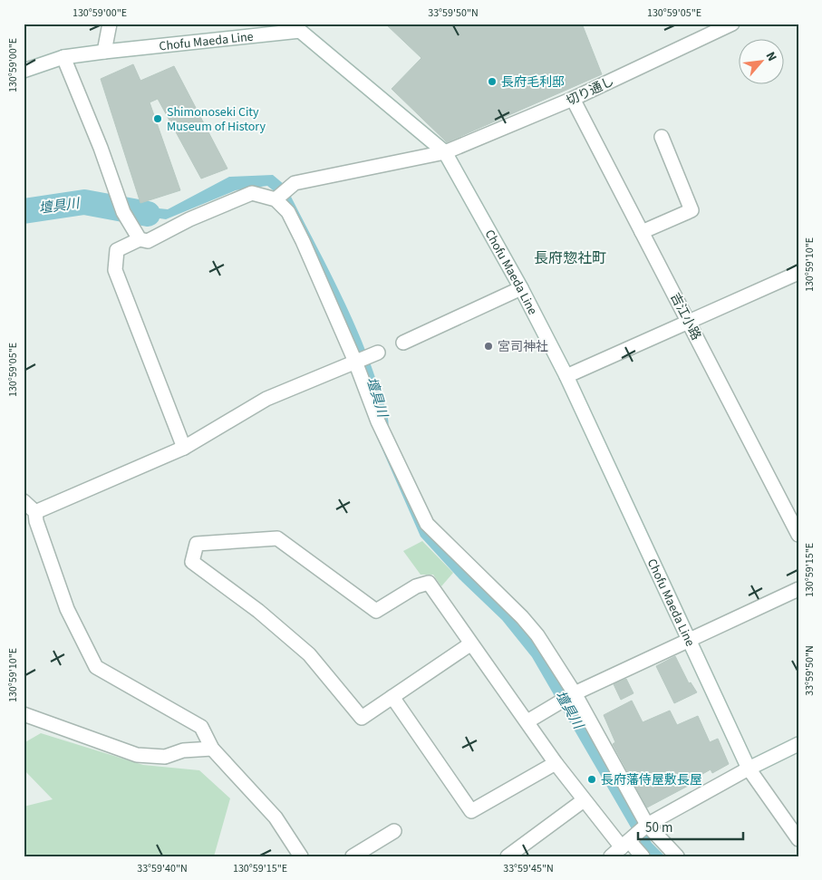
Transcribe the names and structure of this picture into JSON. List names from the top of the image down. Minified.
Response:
{"streets":{"street":["Chofu Maeda Line","切り通し","吉江小路"]},"crossings":[["Chofu Maeda Line","切り通し"],["切り通し","吉江小路"]],"districts":["長府惣社町"],"water":["壇具川"],"places":["長府毛利邸","Shimonoseki City Museum of History","宮司神社","長府藩侍屋敷長屋"],"scale_bar":"50 m","north":"top right","coordinates":["130°59'00\"E","33°59'50\"N","130°59'05\"E","130°59'10\"E","130°59'15\"E","33°59'40\"N","33°59'45\"N"]}
